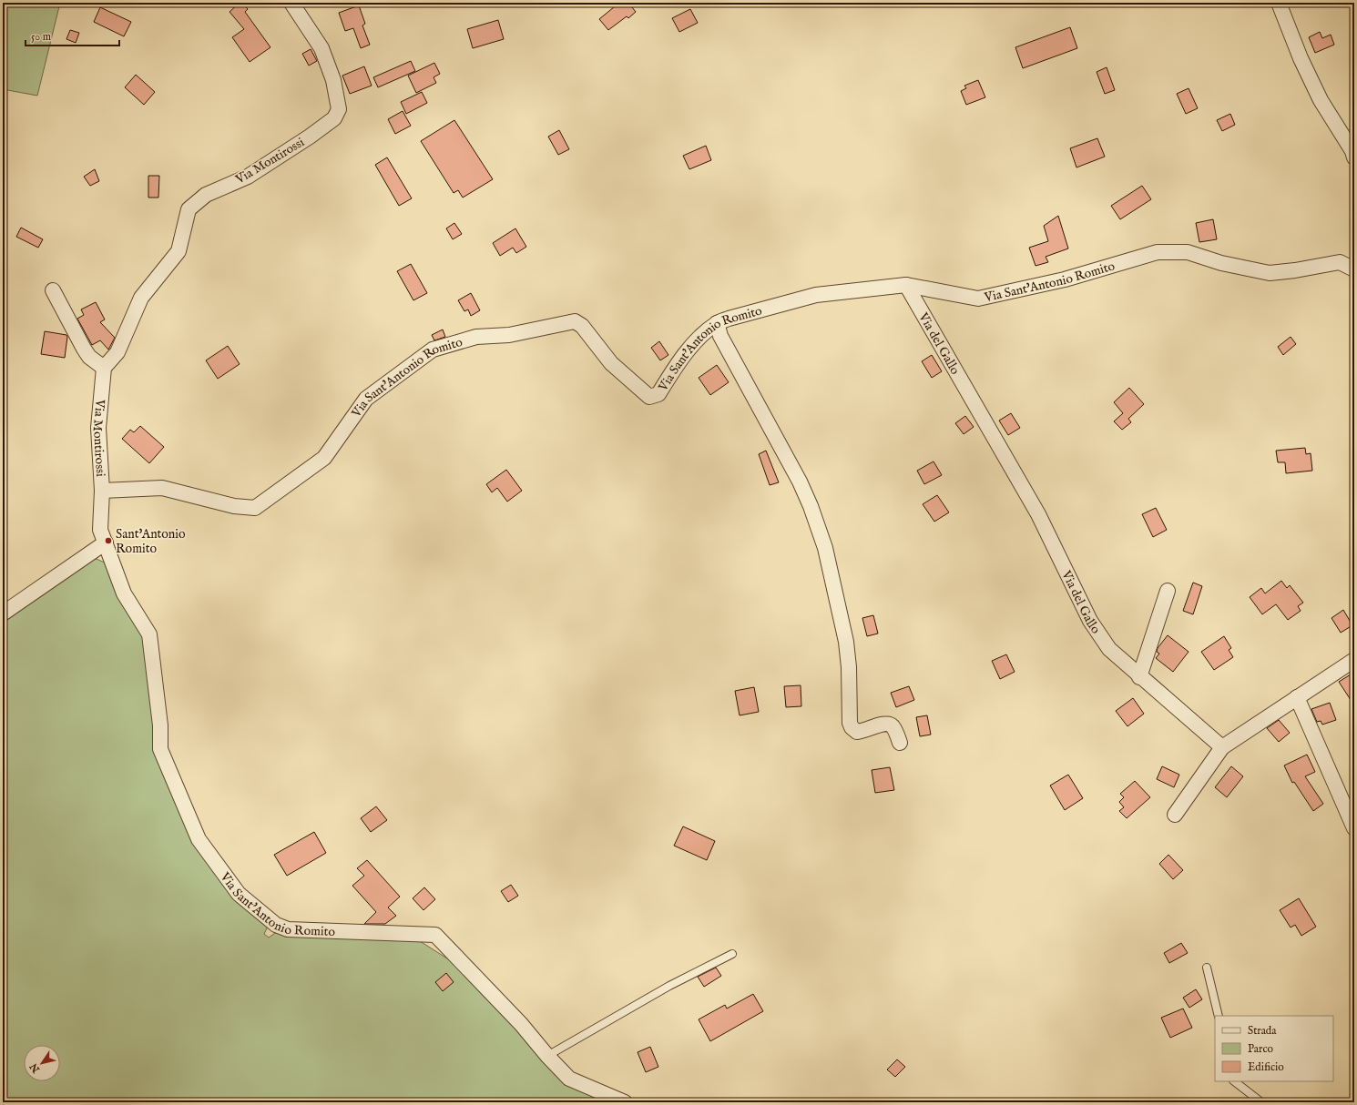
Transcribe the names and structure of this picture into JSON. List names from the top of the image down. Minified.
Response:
{"streets":{"street":["Via Montirossi","Via Sant'Antonio Romito","Via del Gallo"]},"crossings":[["Via Montirossi","Via Sant'Antonio Romito"],["Via Sant'Antonio Romito","Via del Gallo"]],"places":["Sant'Antonio Romito"],"legend":["Strada","Parco","Edificio"],"scale_bar":"50 m","north":"bottom left"}
